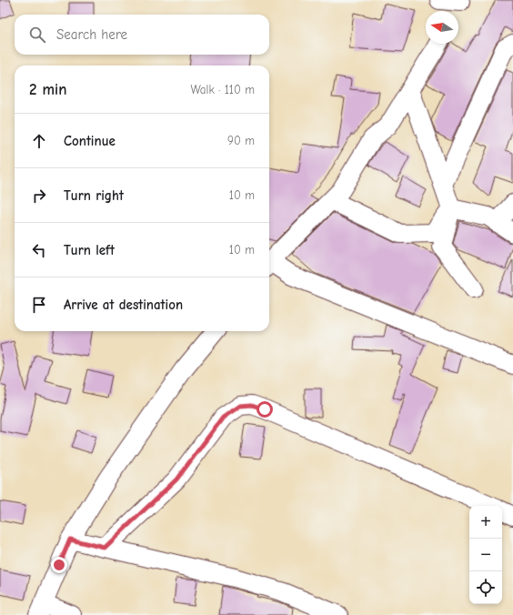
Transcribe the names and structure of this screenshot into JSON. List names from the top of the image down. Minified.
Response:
{"north":"left","page":{"search":"Search here","heading":["2 min","Walk · 110 m"],"list":[["Continue","90 m"],["Turn right","10 m"],["Turn left","10 m"],"Arrive at destination"],"map_buttons":["+","−"]}}
